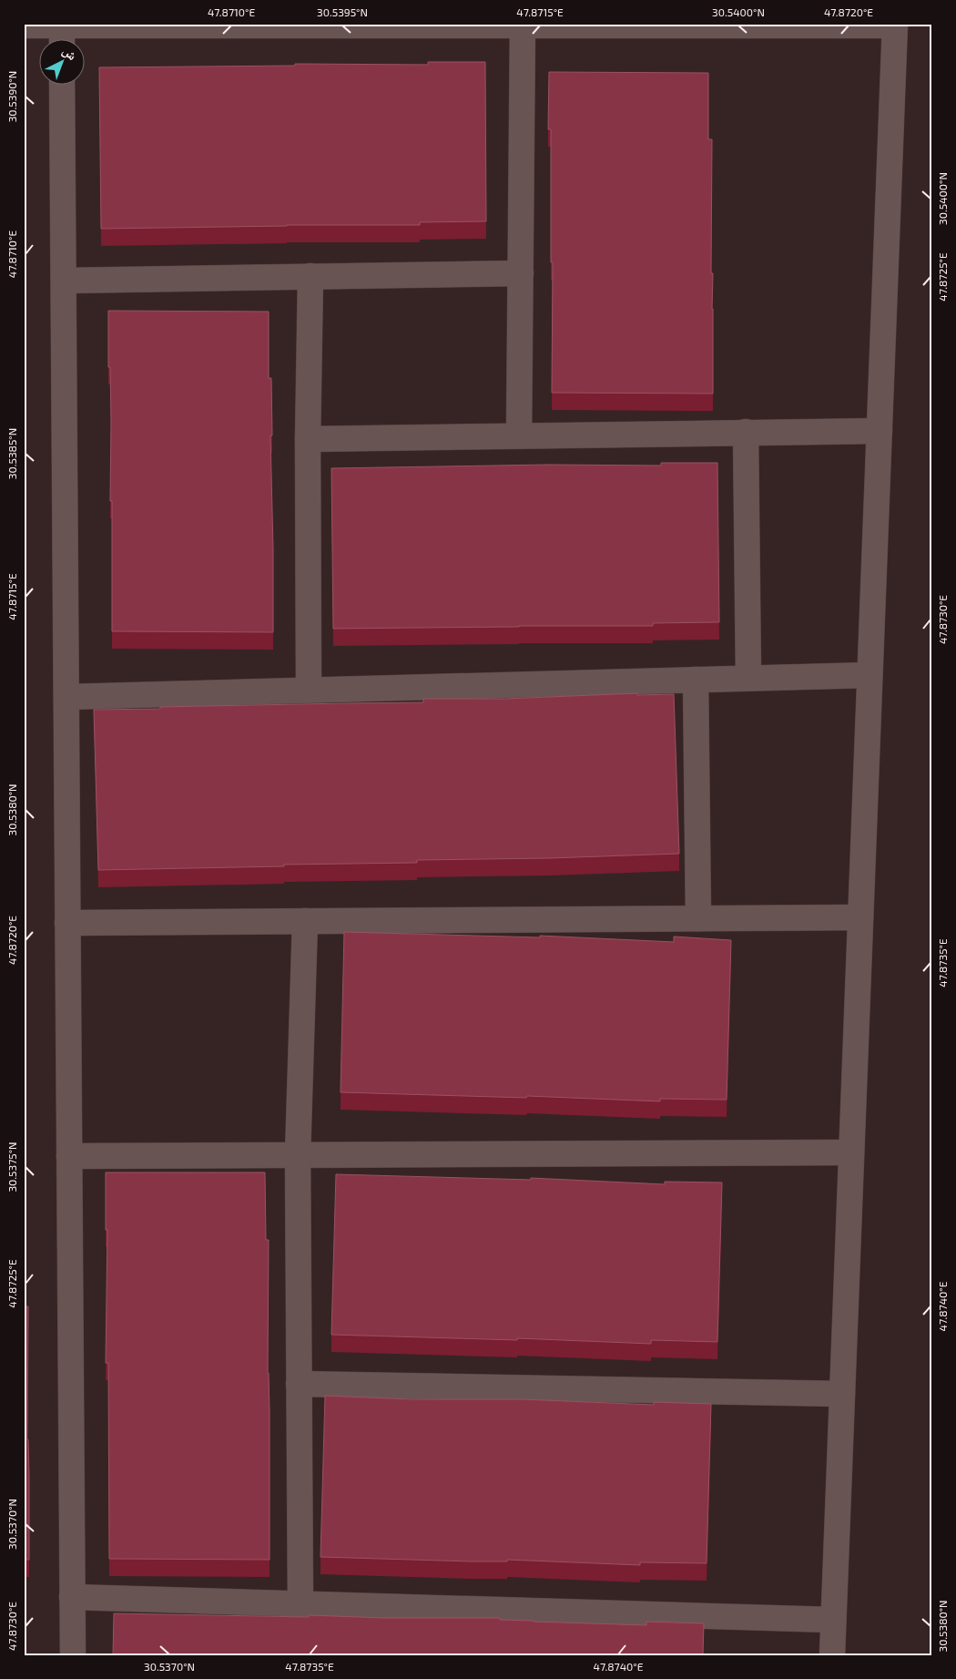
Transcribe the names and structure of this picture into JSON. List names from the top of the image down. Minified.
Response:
{"north":"top right","coordinates":["47.8710°E","30.5395°N","47.8715°E","30.5400°N","47.8720°E","30.5390°N","47.8725°E","30.5385°N","47.8730°E","30.5380°N","47.8735°E","30.5375°N","47.8740°E","30.5370°N"]}
